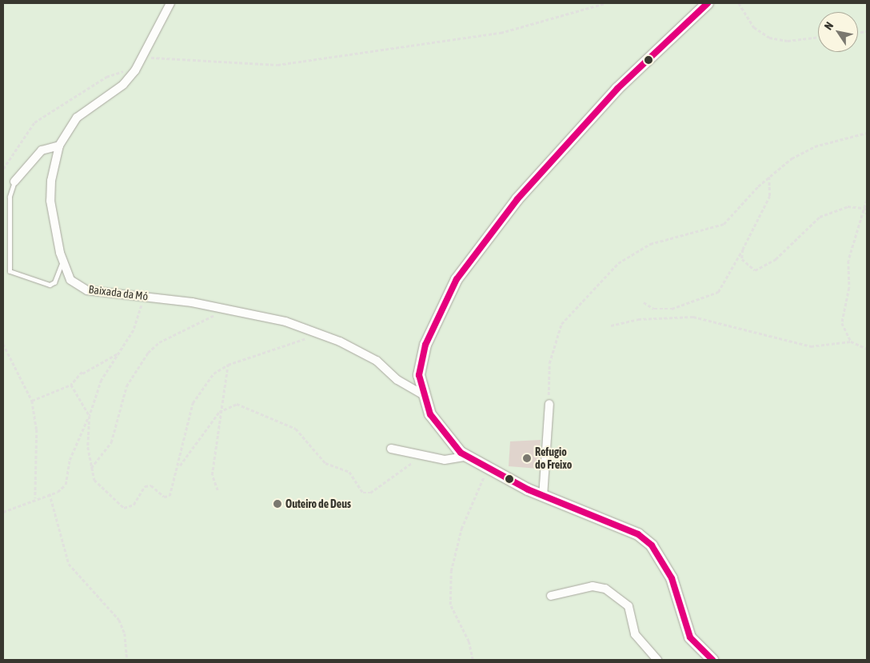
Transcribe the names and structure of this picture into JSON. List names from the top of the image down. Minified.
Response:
{"streets":{"street":["Baixada da Mó"]},"places":["Refugio do Freixo","Outeiro de Deus"],"north":"top left"}
